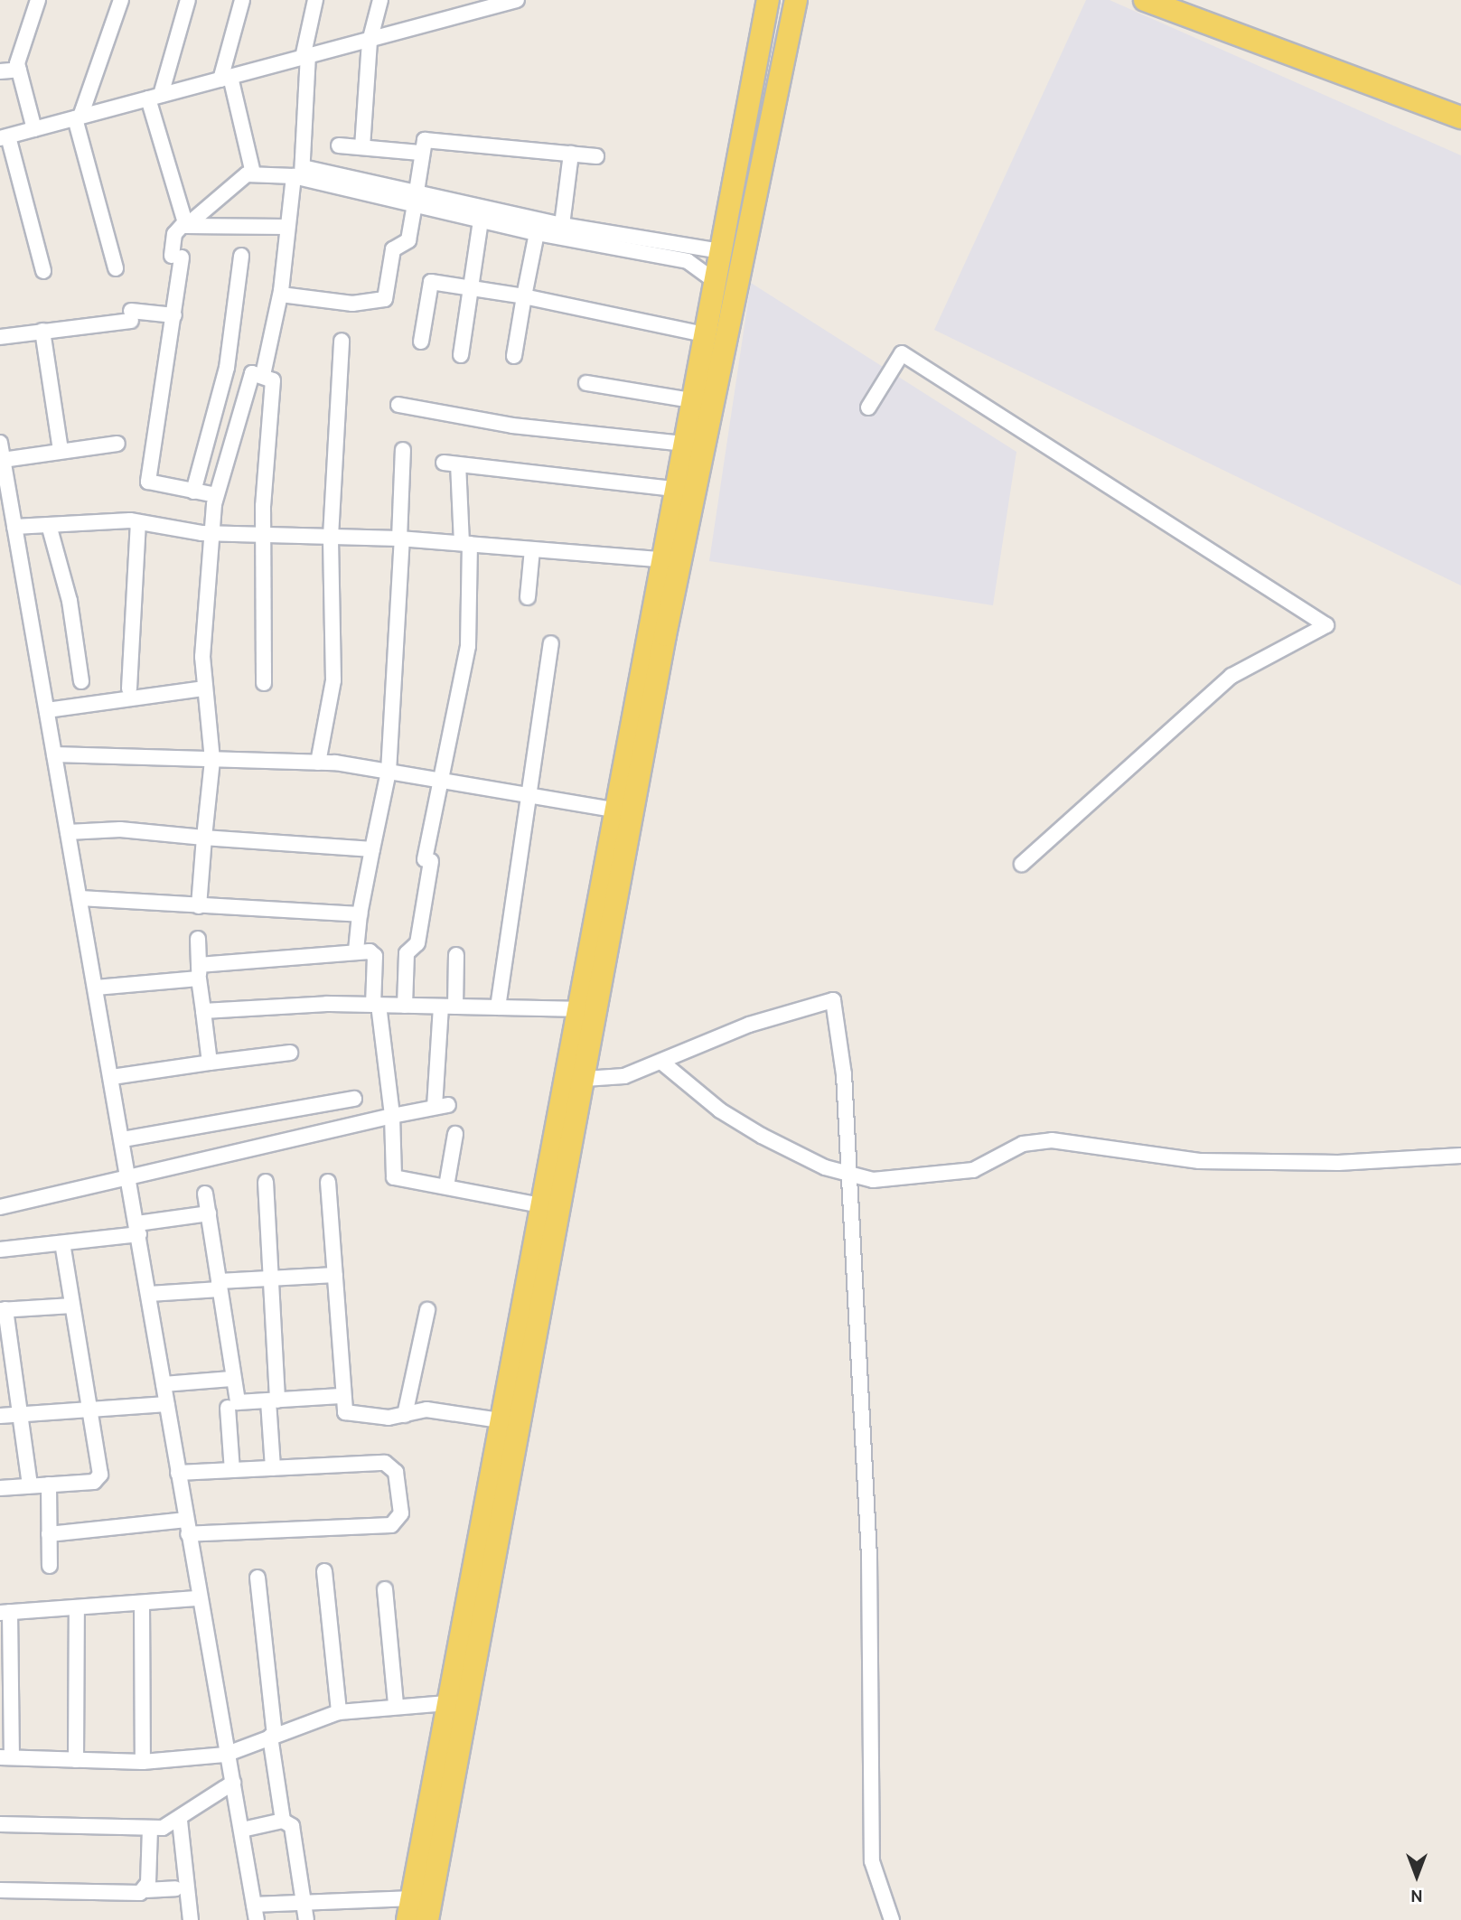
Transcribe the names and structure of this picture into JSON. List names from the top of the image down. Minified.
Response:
{"north":"bottom"}
